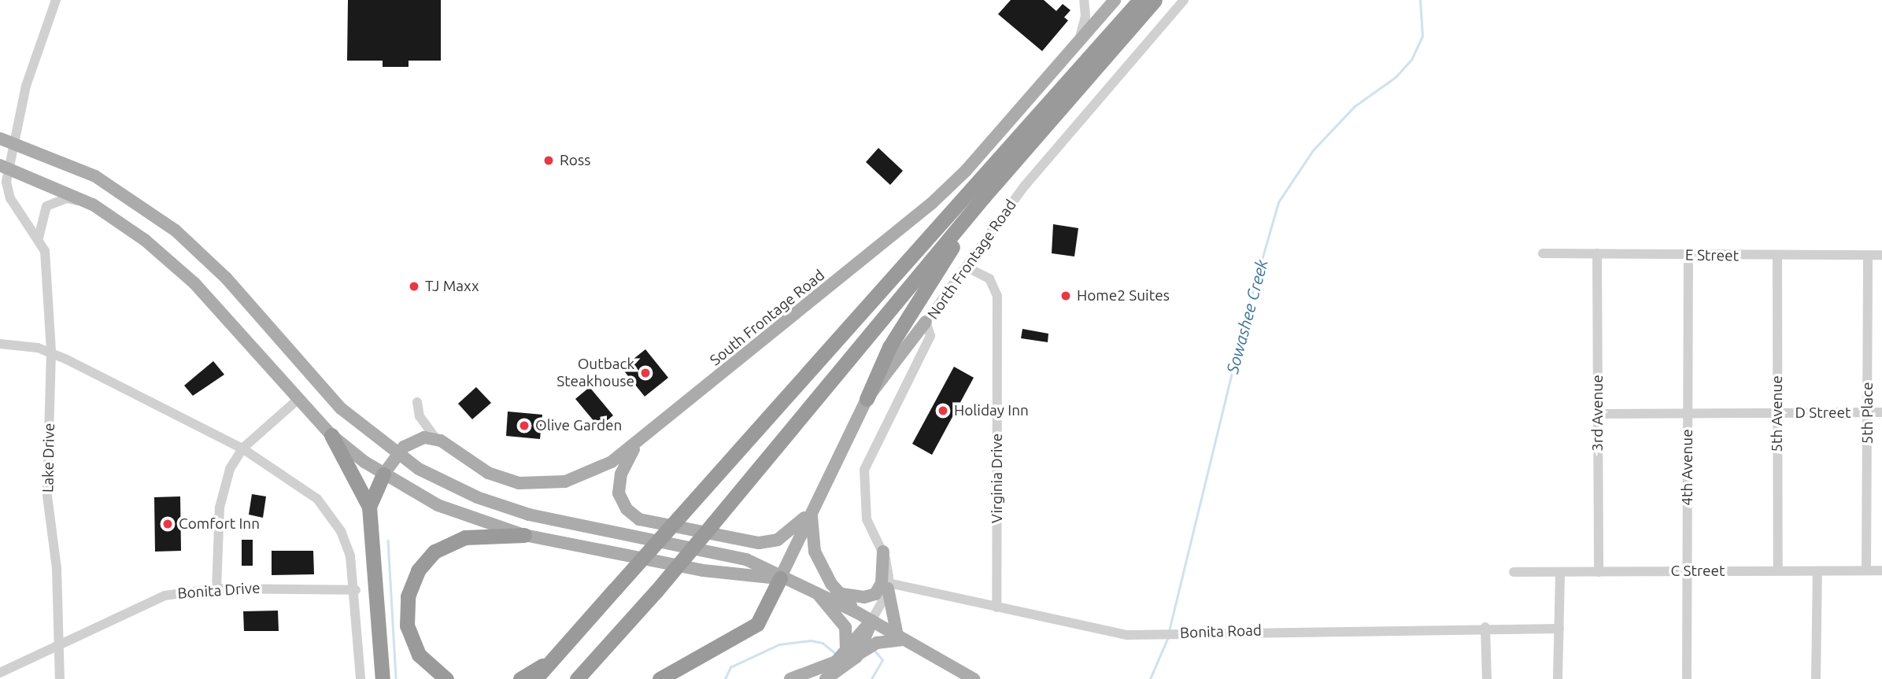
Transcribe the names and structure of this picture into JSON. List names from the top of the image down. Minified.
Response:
{"streets":{"main road":["South Frontage Road"],"street":["E Street","North Frontage Road","3rd Avenue","D Street","5th Place","5th Avenue","Lake Drive","4th Avenue","Virginia Drive","C Street","Bonita Drive","Bonita Road"]},"crossings":[["E Street","3rd Avenue"],["E Street","5th Place"],["E Street","5th Avenue"],["E Street","4th Avenue"],["North Frontage Road","Virginia Drive"],["North Frontage Road","Bonita Road"],["3rd Avenue","D Street"],["3rd Avenue","C Street"],["D Street","5th Place"],["D Street","5th Avenue"],["D Street","4th Avenue"],["5th Place","C Street"],["5th Avenue","C Street"],["Lake Drive","Bonita Drive"],["4th Avenue","C Street"],["Virginia Drive","Bonita Road"]],"water":["Sowashee Creek"],"places":["Ross","TJ Maxx","Home2 Suites","Outback Steakhouse","Holiday Inn","Olive Garden","Comfort Inn"]}
